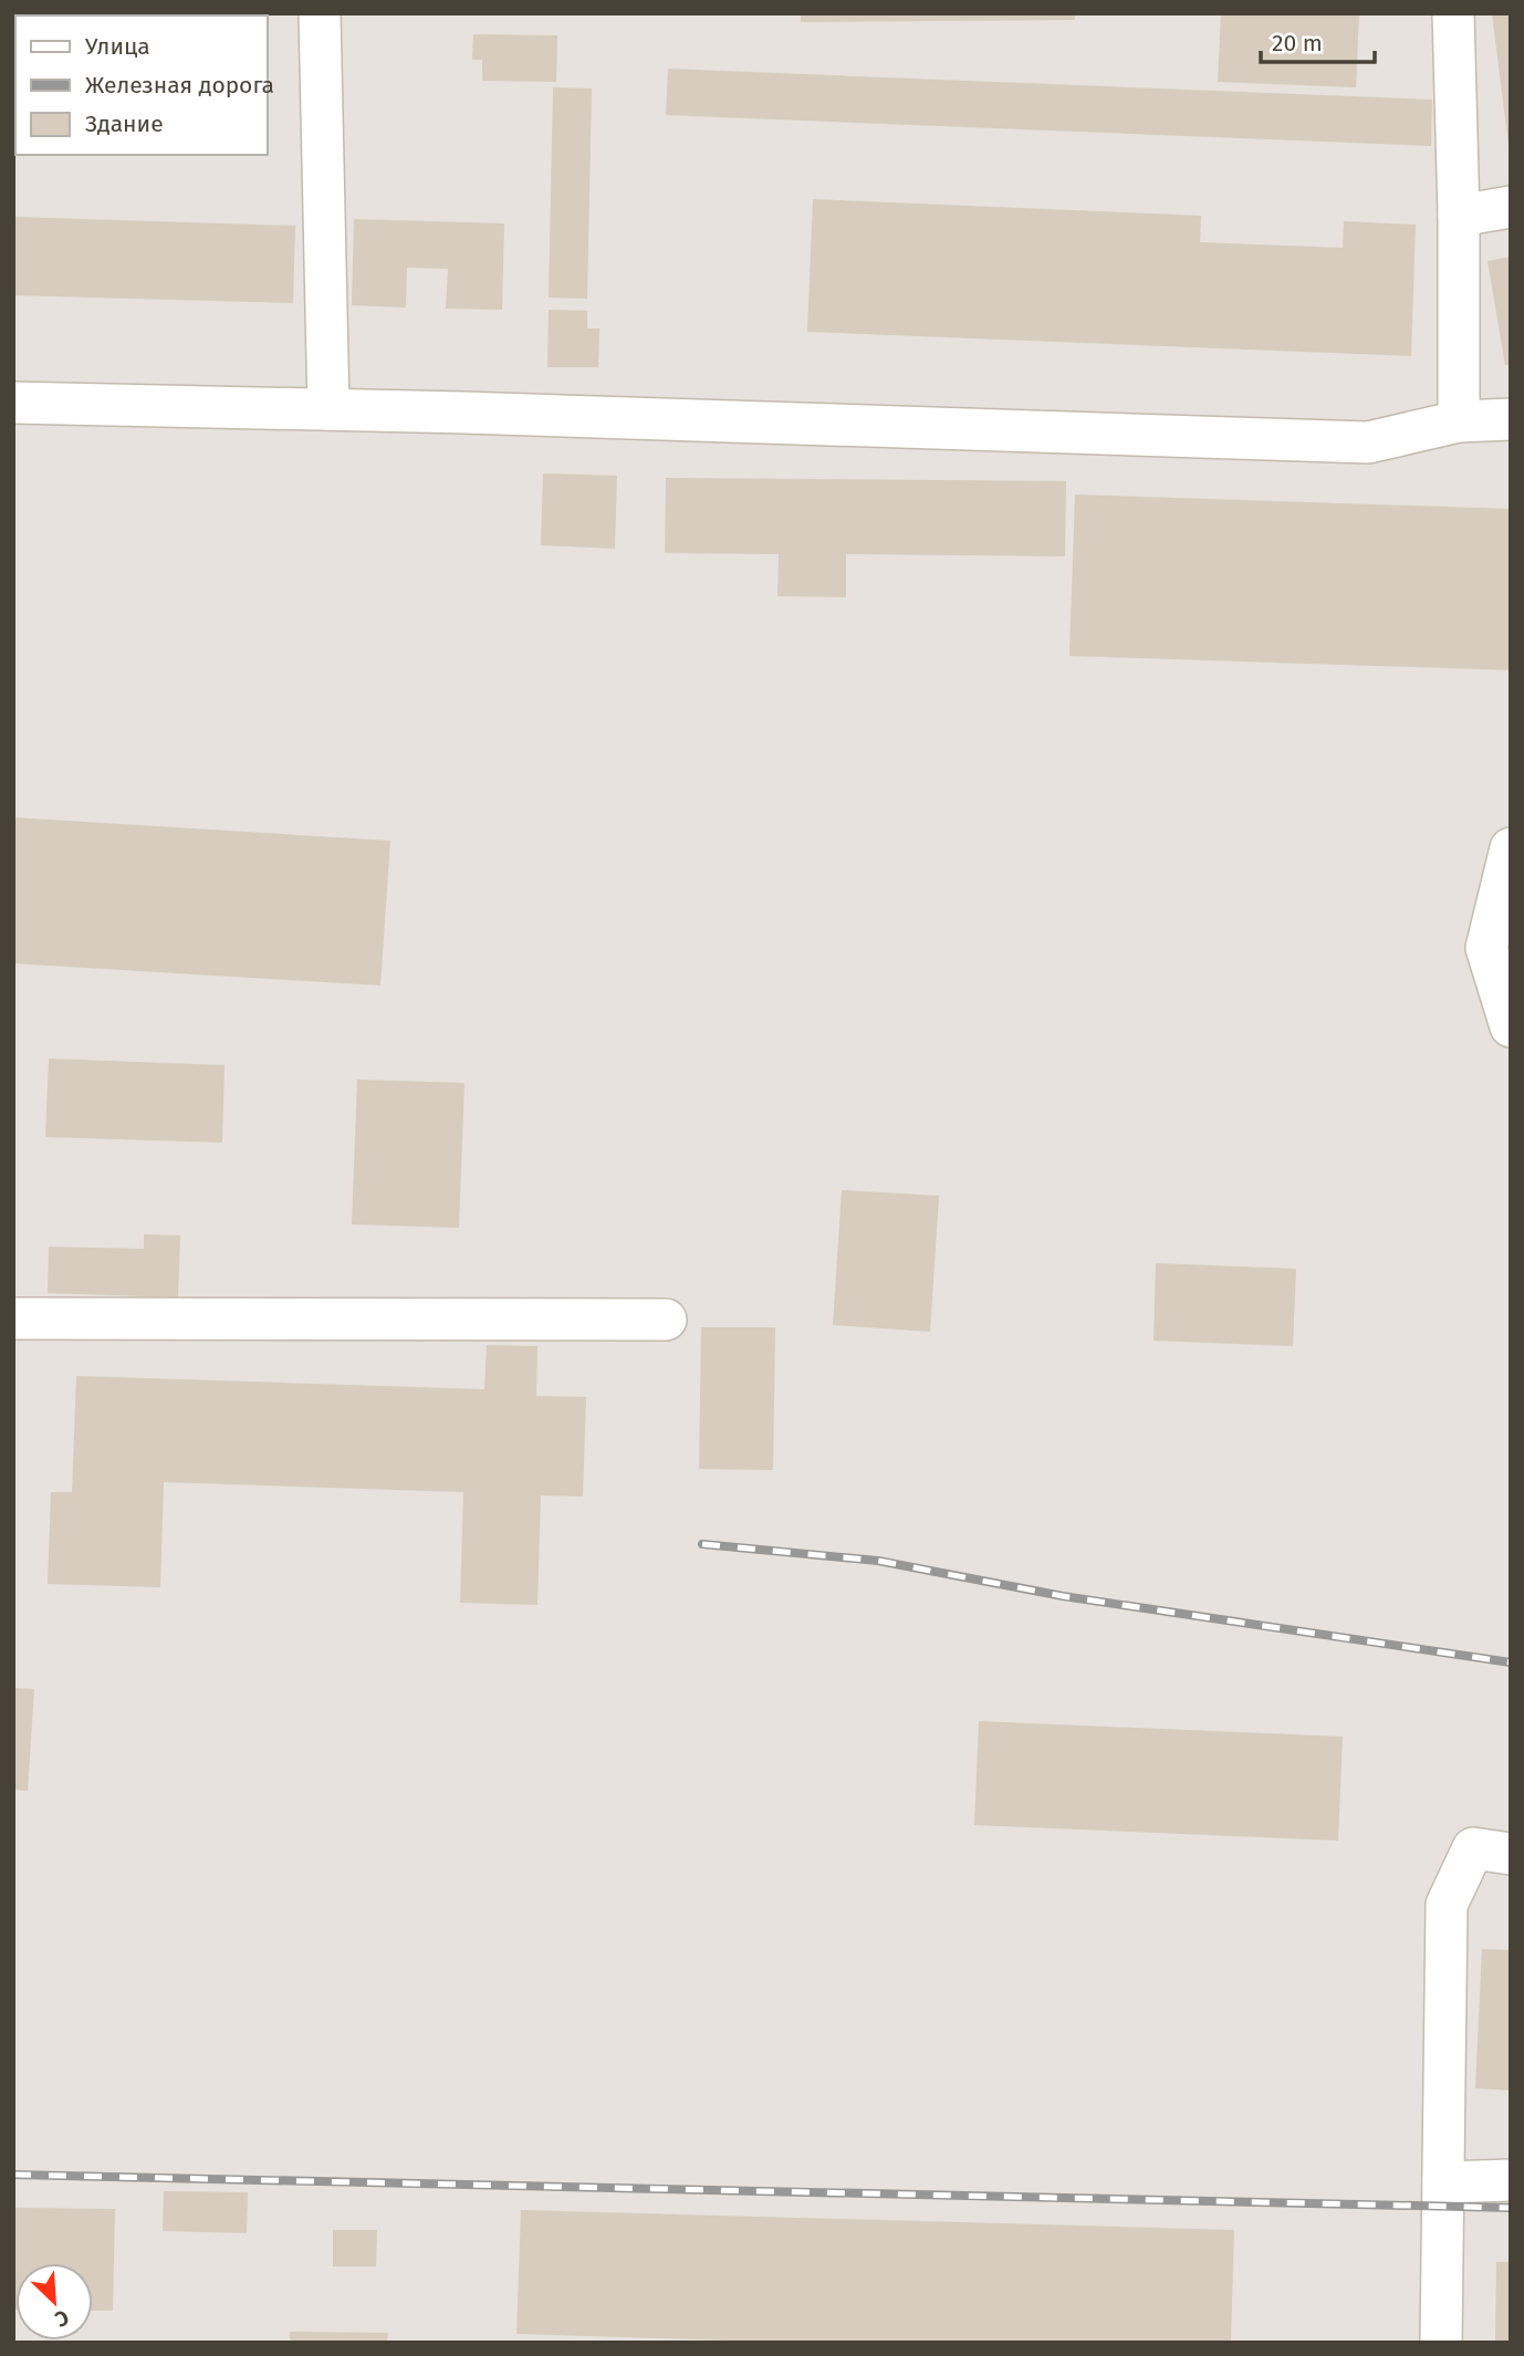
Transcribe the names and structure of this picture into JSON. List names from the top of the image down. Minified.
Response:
{"legend":["Улица","Железная дорога","Здание"],"scale_bar":"20 m","north":"bottom right"}
